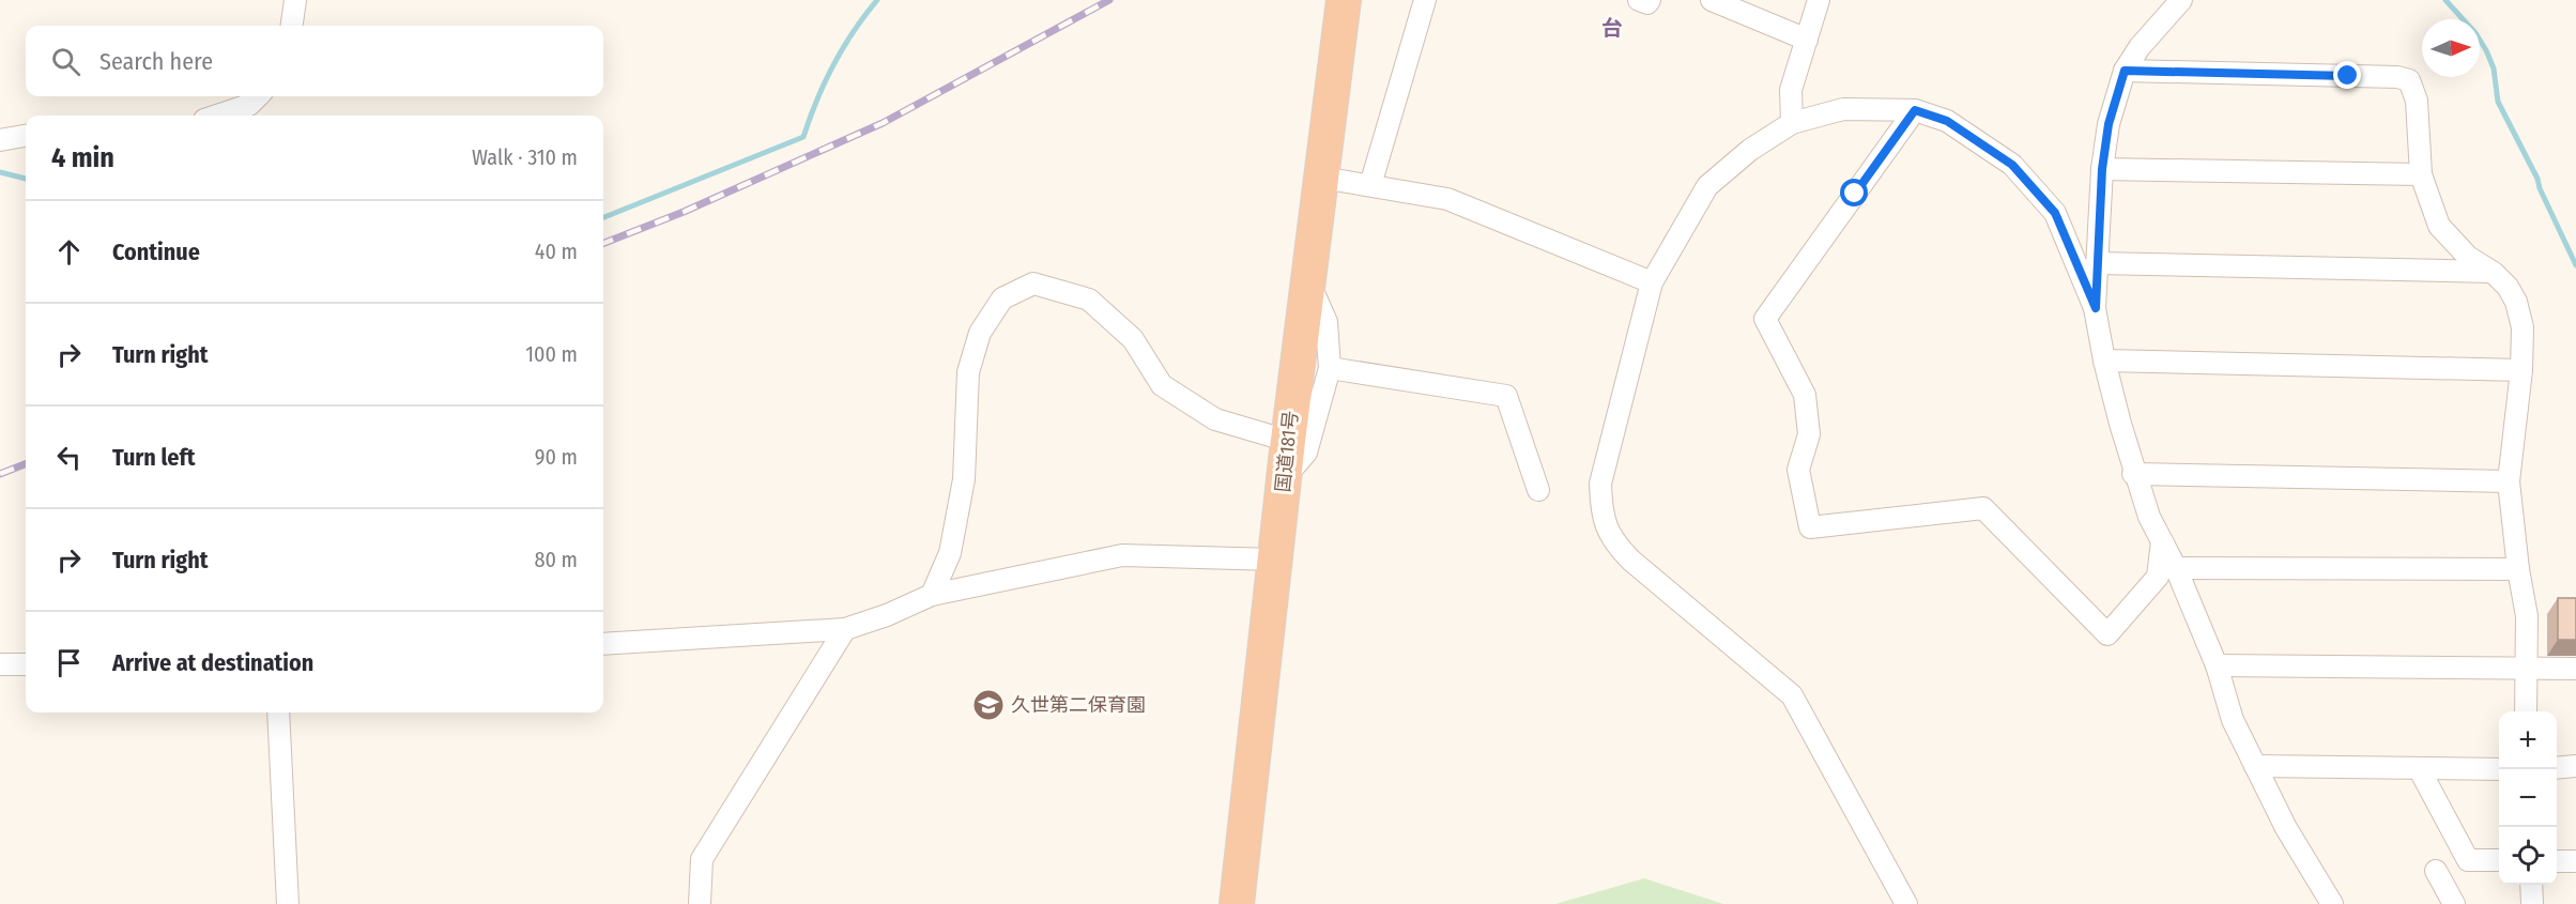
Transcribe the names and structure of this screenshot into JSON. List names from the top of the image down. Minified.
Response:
{"streets":{"highway":["国道181号"]},"districts":["台"],"places":{"school or university":["久世第二保育園"]},"north":"right","page":{"search":"Search here","heading":["4 min","Walk · 310 m"],"list":[["Continue","40 m"],["Turn right","100 m"],["Turn left","90 m"],["Turn right","80 m"],"Arrive at destination"],"map_buttons":["+","−"]}}
